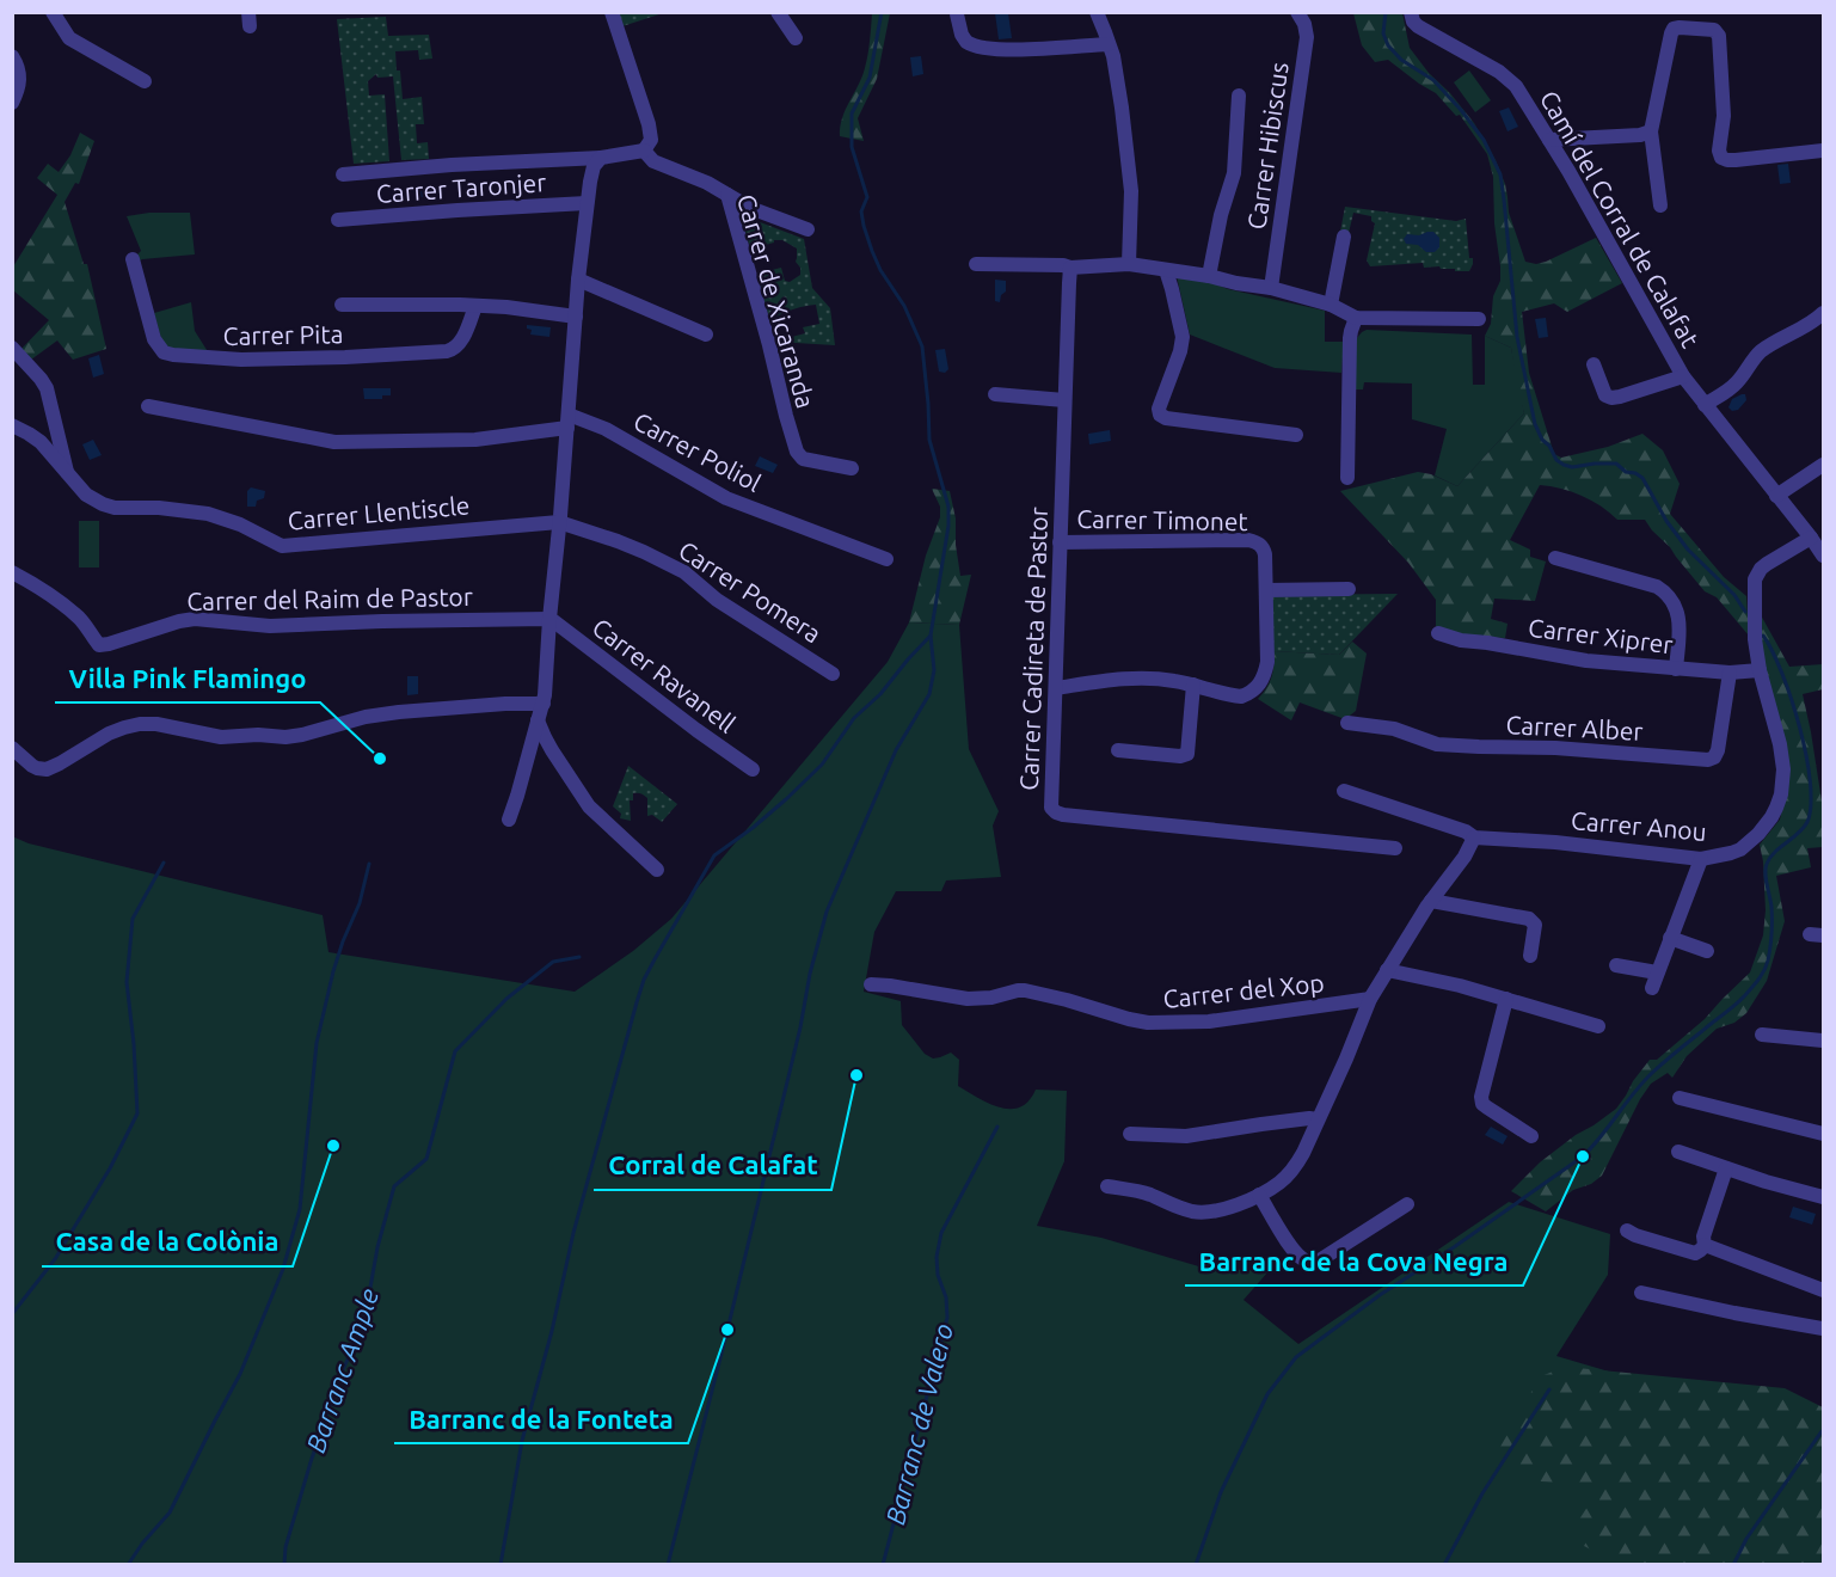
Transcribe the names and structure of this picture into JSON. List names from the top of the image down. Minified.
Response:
{"streets":{"street":["Carrer Hibiscus","Carrer Taronjer","Camí del Corral de Calafat","Carrer de Xicaranda","Carrer Pita","Carrer Poliol","Carrer Llentiscle","Carrer Timonet","Carrer Pomera","Carrer del Raim de Pastor","Carrer Xiprer","Carrer Cadireta de Pastor","Carrer Ravanell","Carrer Alber","Carrer Anou","Carrer del Xop"]},"crossings":[["Camí del Corral de Calafat","Carrer Anou"],["Carrer Llentiscle","Carrer Pomera"],["Carrer Timonet","Carrer Cadireta de Pastor"],["Carrer del Raim de Pastor","Carrer Ravanell"],["Carrer Xiprer","Carrer Alber"],["Carrer Xiprer","Carrer Anou"]],"water":["Barranc Ample","Barranc de Valero"],"places":["Villa Pink Flamingo","Corral de Calafat","Casa de la Colònia","Barranc de la Cova Negra","Barranc de la Fonteta"]}
